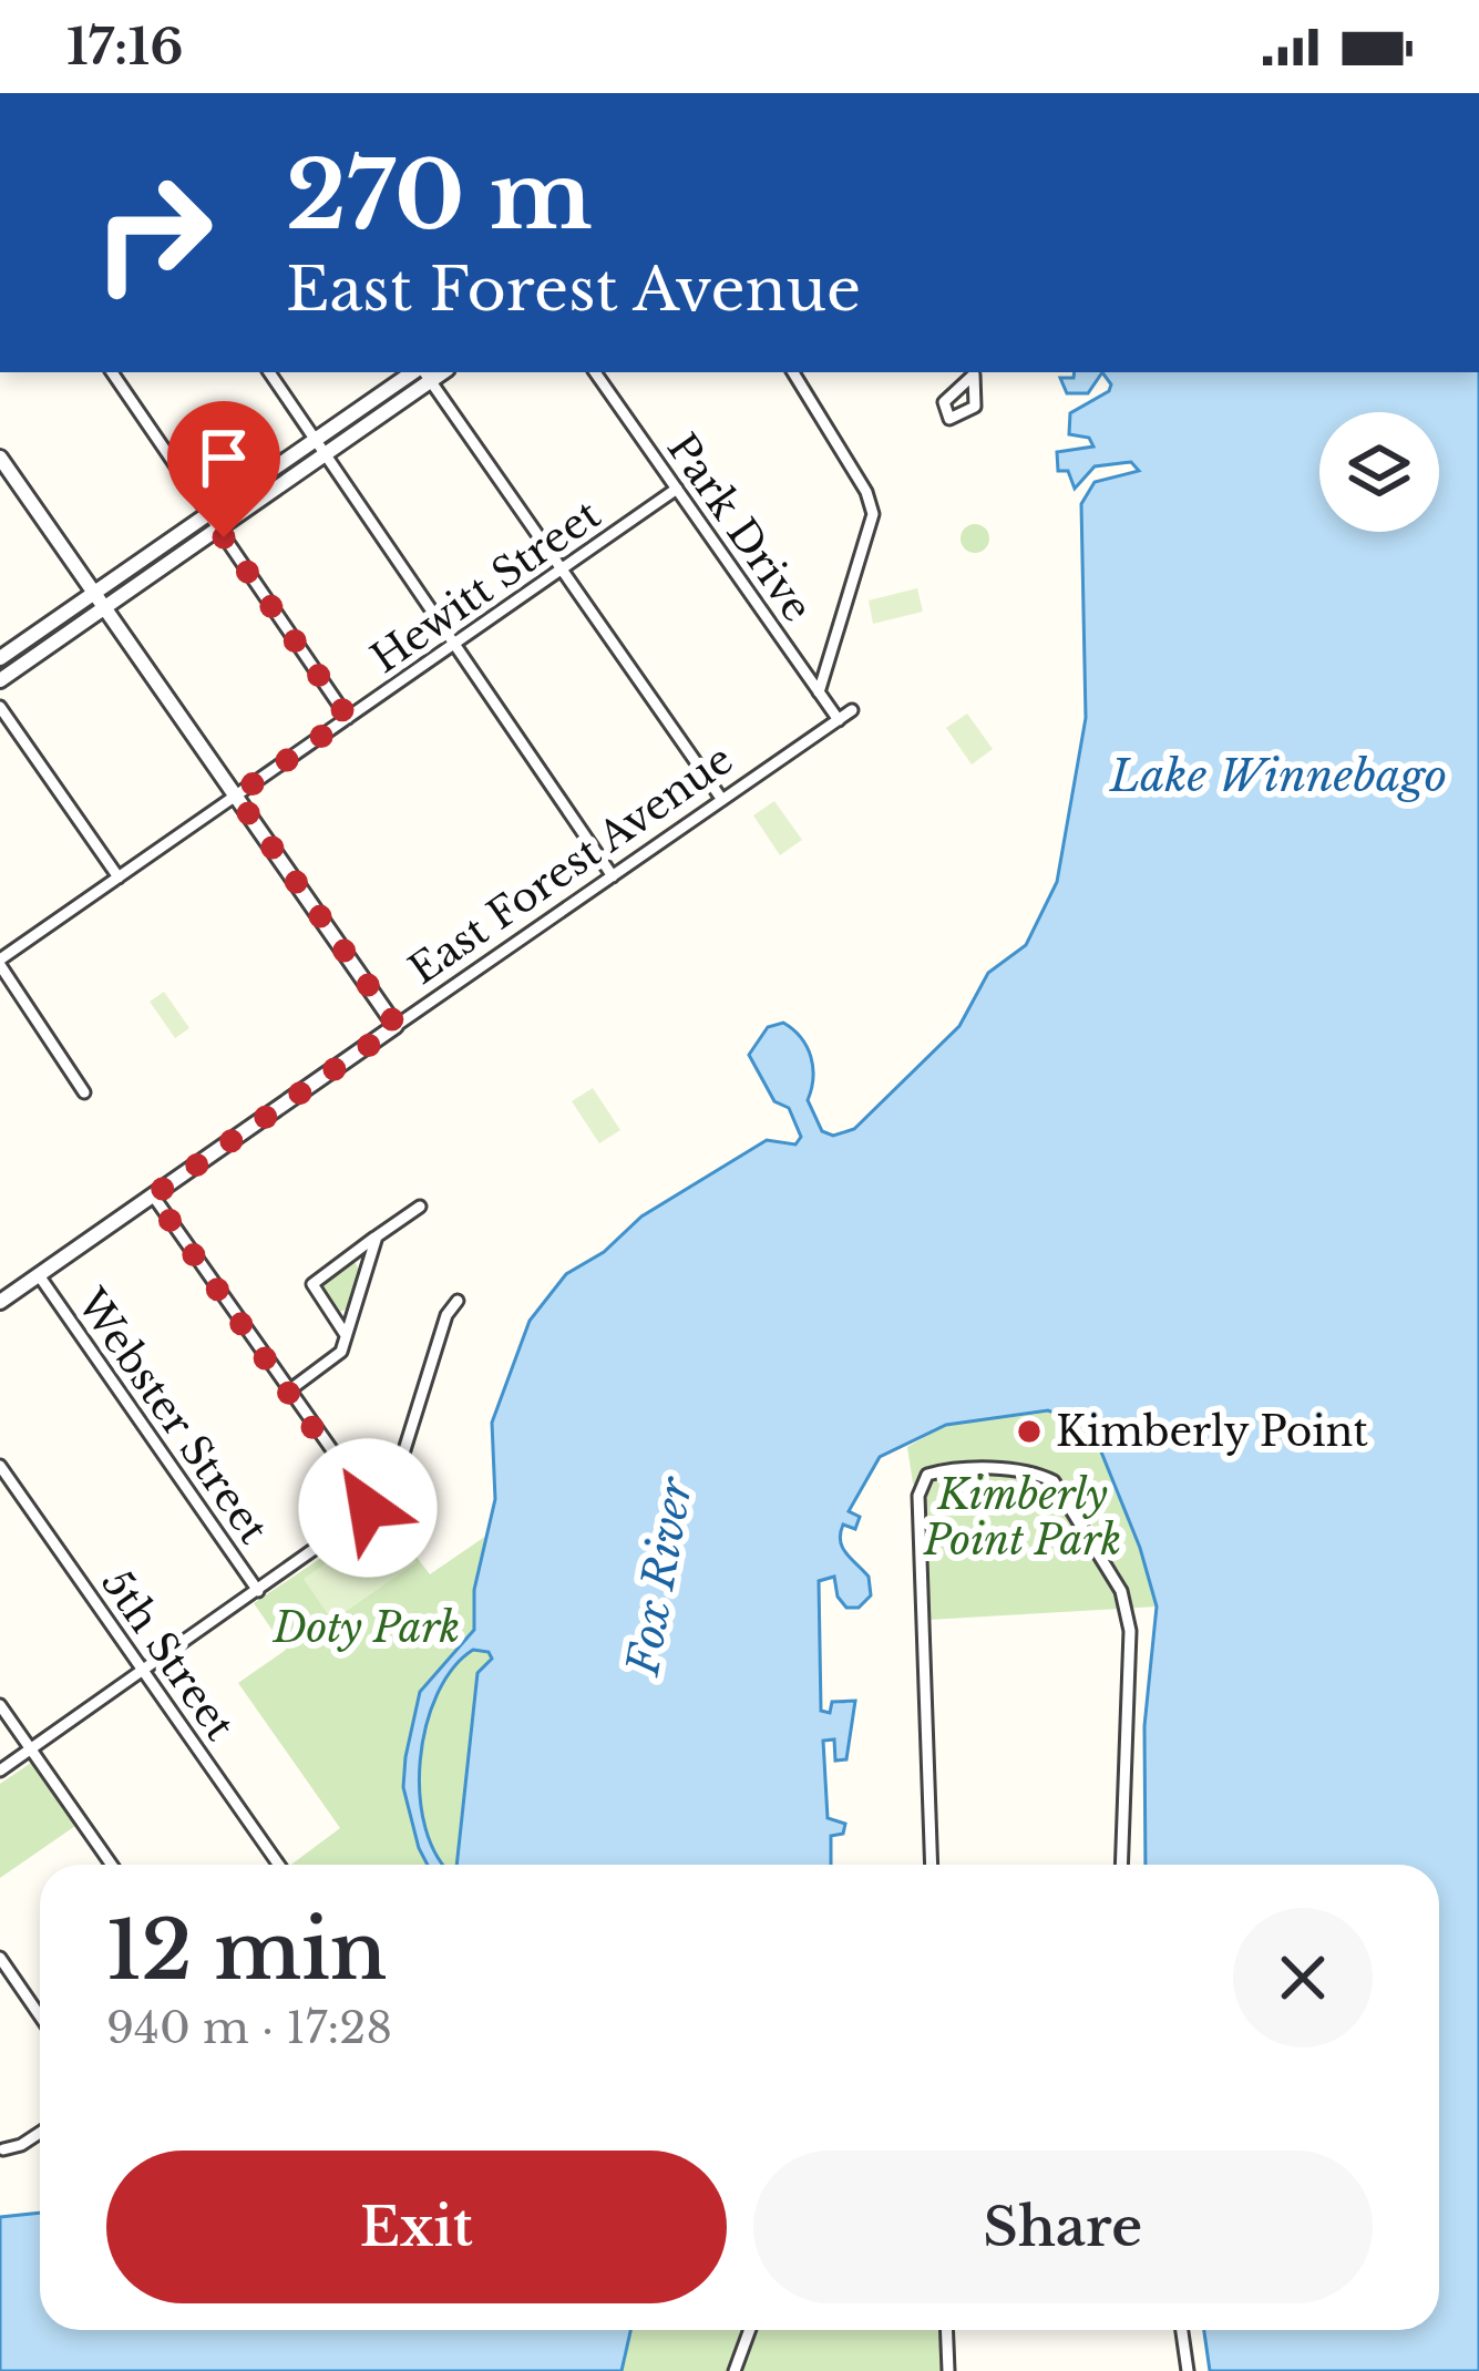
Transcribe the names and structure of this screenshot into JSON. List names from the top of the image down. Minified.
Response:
{"streets":{"street":["Park Drive","Hewitt Street","East Forest Avenue","Webster Street","5th Street"]},"crossings":[["Park Drive","Hewitt Street"],["Park Drive","East Forest Avenue"],["East Forest Avenue","Webster Street"]],"water":["Lake Winnebago","Fox River"],"parks":["Kimberly Point Park","Doty Park"],"places":["Kimberly Point"],"page":{"status":"17:16","turn":["270 m","East Forest Avenue"],"heading":["12 min","940 m · 17:28"],"buttons":["Exit","Share"]}}
